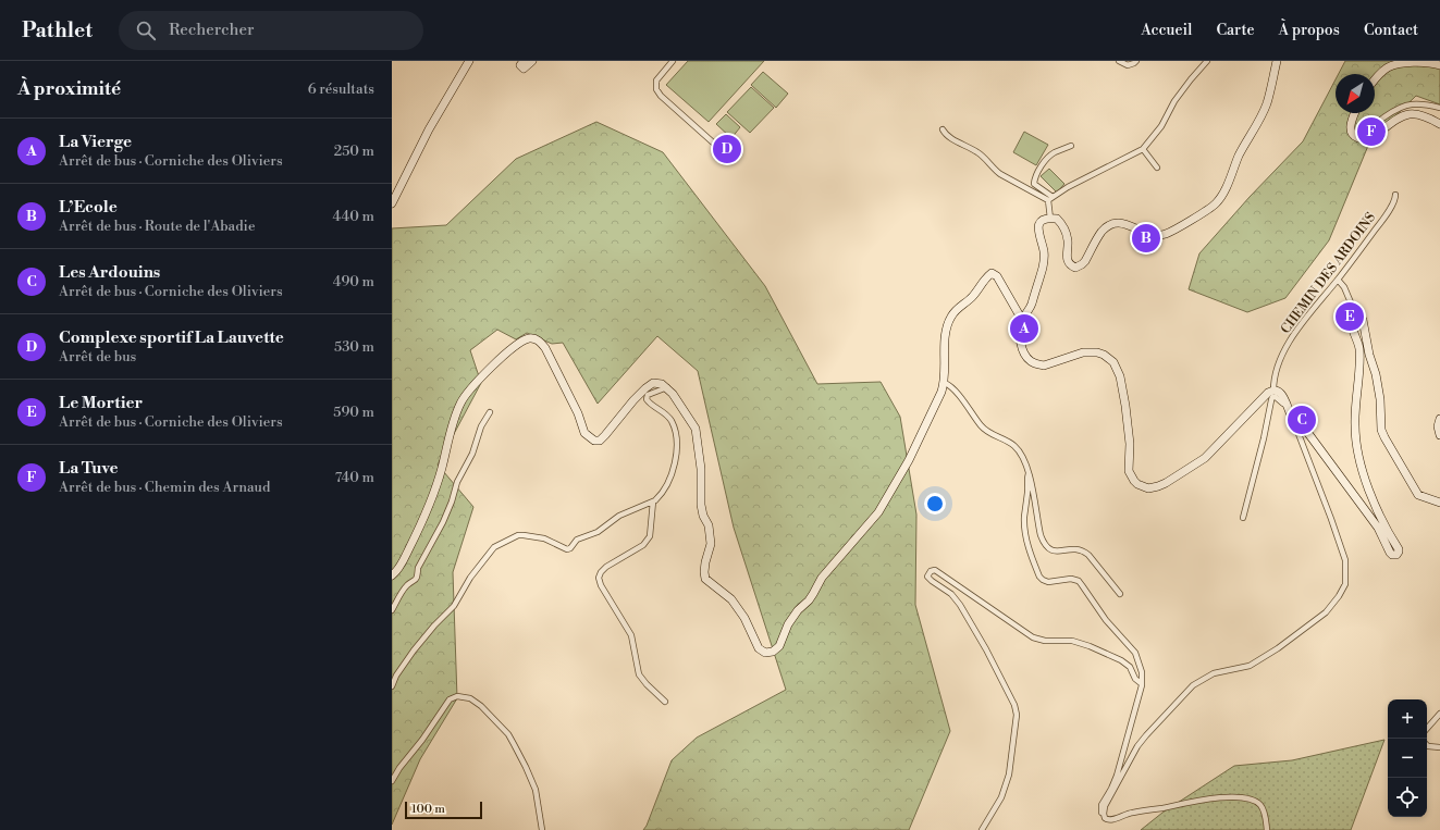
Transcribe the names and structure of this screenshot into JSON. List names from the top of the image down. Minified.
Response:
{"streets":{"street":["CHEMIN DES ARDOINS"]},"scale_bar":"100 m","north":"bottom left","page":{"header":"Pathlet","search":"Rechercher","nav":["Accueil","Carte","À propos","Contact"],"heading":["À proximité","6 résultats"],"pins":["F","D","B","E","A","C"],"list":[{"mark":"A","name":"La Vierge","note":"Arrêt de bus · Corniche des Oliviers","value":"250 m"},{"mark":"B","name":"L’Ecole","note":"Arrêt de bus · Route de l'Abadie","value":"440 m"},{"mark":"C","name":"Les Ardouins","note":"Arrêt de bus · Corniche des Oliviers","value":"490 m"},{"mark":"D","name":"Complexe sportif La Lauvette","note":"Arrêt de bus","value":"530 m"},{"mark":"E","name":"Le Mortier","note":"Arrêt de bus · Corniche des Oliviers","value":"590 m"},{"mark":"F","name":"La Tuve","note":"Arrêt de bus · Chemin des Arnaud","value":"740 m"}],"map_buttons":["+","−"],"scale":"100 m"}}
